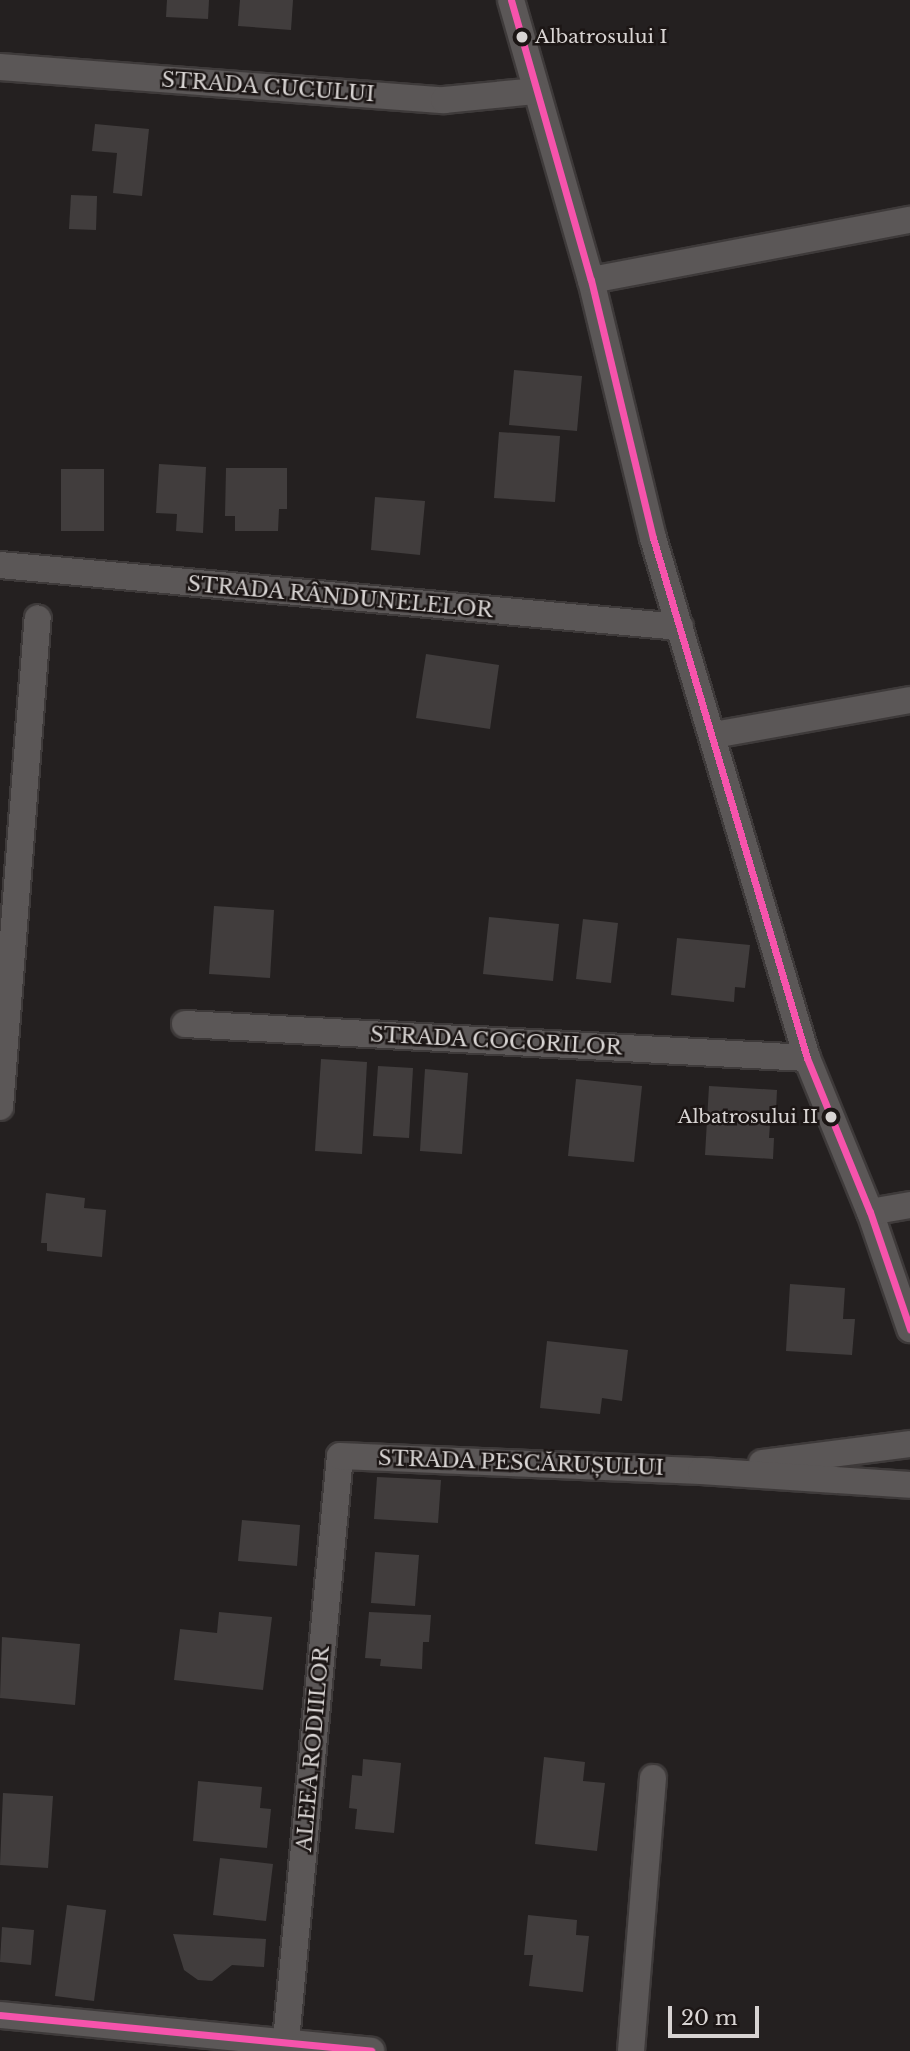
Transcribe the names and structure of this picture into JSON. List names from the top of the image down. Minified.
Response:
{"streets":{"street":["STRADA CUCULUI","STRADA RÂNDUNELELOR","STRADA COCORILOR","STRADA PESCĂRUȘULUI","ALEEA RODIILOR"]},"crossings":[["STRADA PESCĂRUȘULUI","ALEEA RODIILOR"]],"places":["Albatrosului I","Albatrosului II"],"scale_bar":"20 m"}
